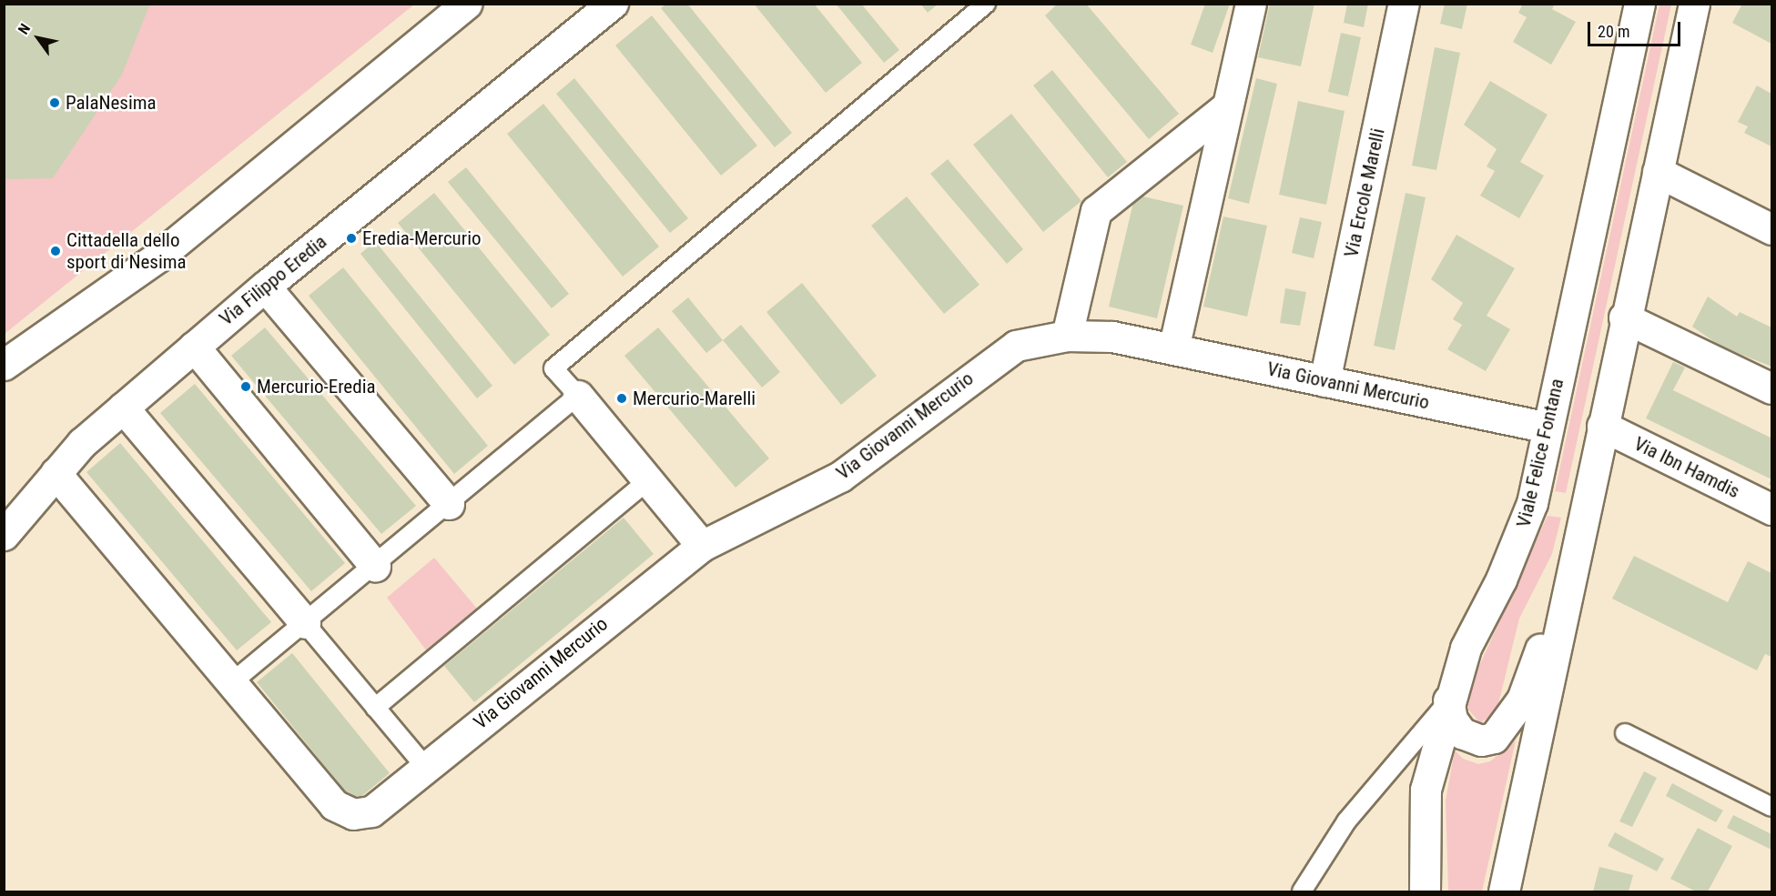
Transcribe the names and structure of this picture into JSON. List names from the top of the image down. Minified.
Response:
{"streets":{"street":["Via Ercole Marelli","Via Filippo Eredia","Via Giovanni Mercurio","Viale Felice Fontana","Via Ibn Hamdis"]},"crossings":[["Via Ercole Marelli","Via Giovanni Mercurio"],["Via Giovanni Mercurio","Viale Felice Fontana"]],"places":["PalaNesima","Eredia-Mercurio","Cittadella dello sport di Nesima","Mercurio-Eredia","Mercurio-Marelli"],"scale_bar":"20 m","north":"top left"}
